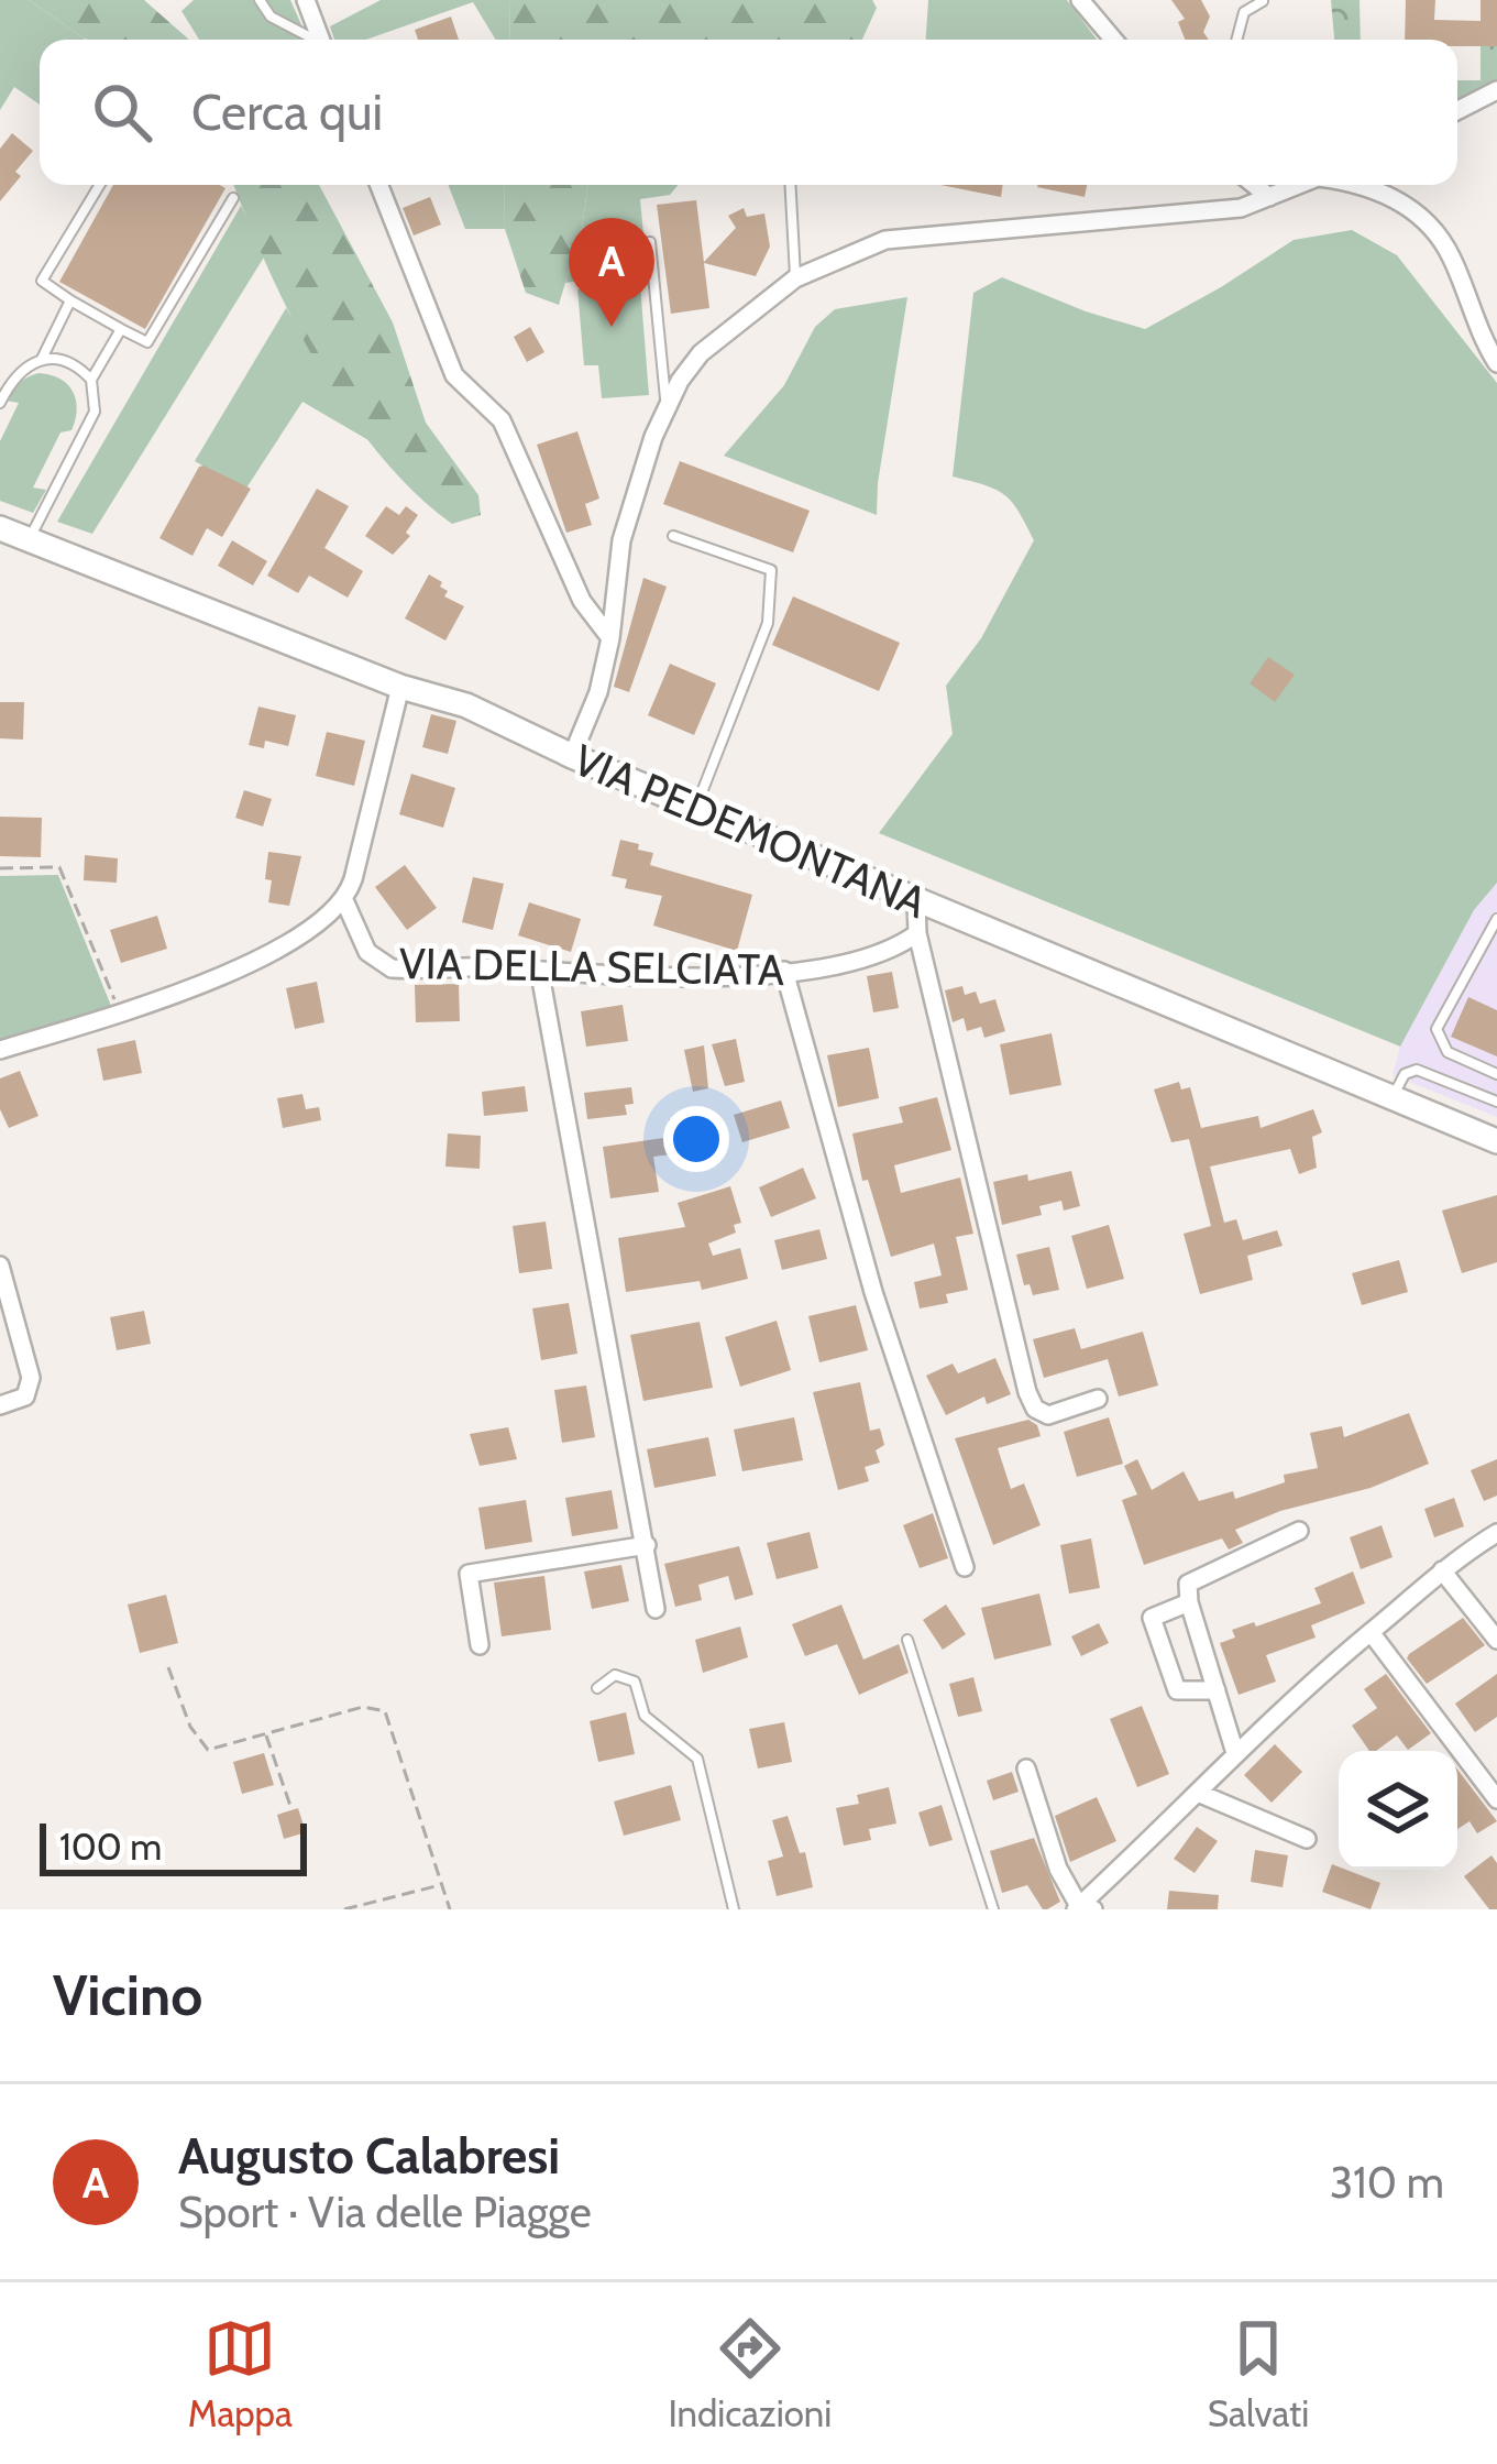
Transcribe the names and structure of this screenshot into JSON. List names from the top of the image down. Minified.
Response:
{"streets":{"street":["VIA PEDEMONTANA","VIA DELLA SELCIATA"]},"scale_bar":"100 m","page":{"search":"Cerca qui","pins":"A","scale":"100 m","heading":"Vicino","list":[{"mark":"A","name":"Augusto Calabresi","note":"Sport · Via delle Piagge","value":"310 m"}],"nav":["Mappa","Indicazioni","Salvati"]}}
